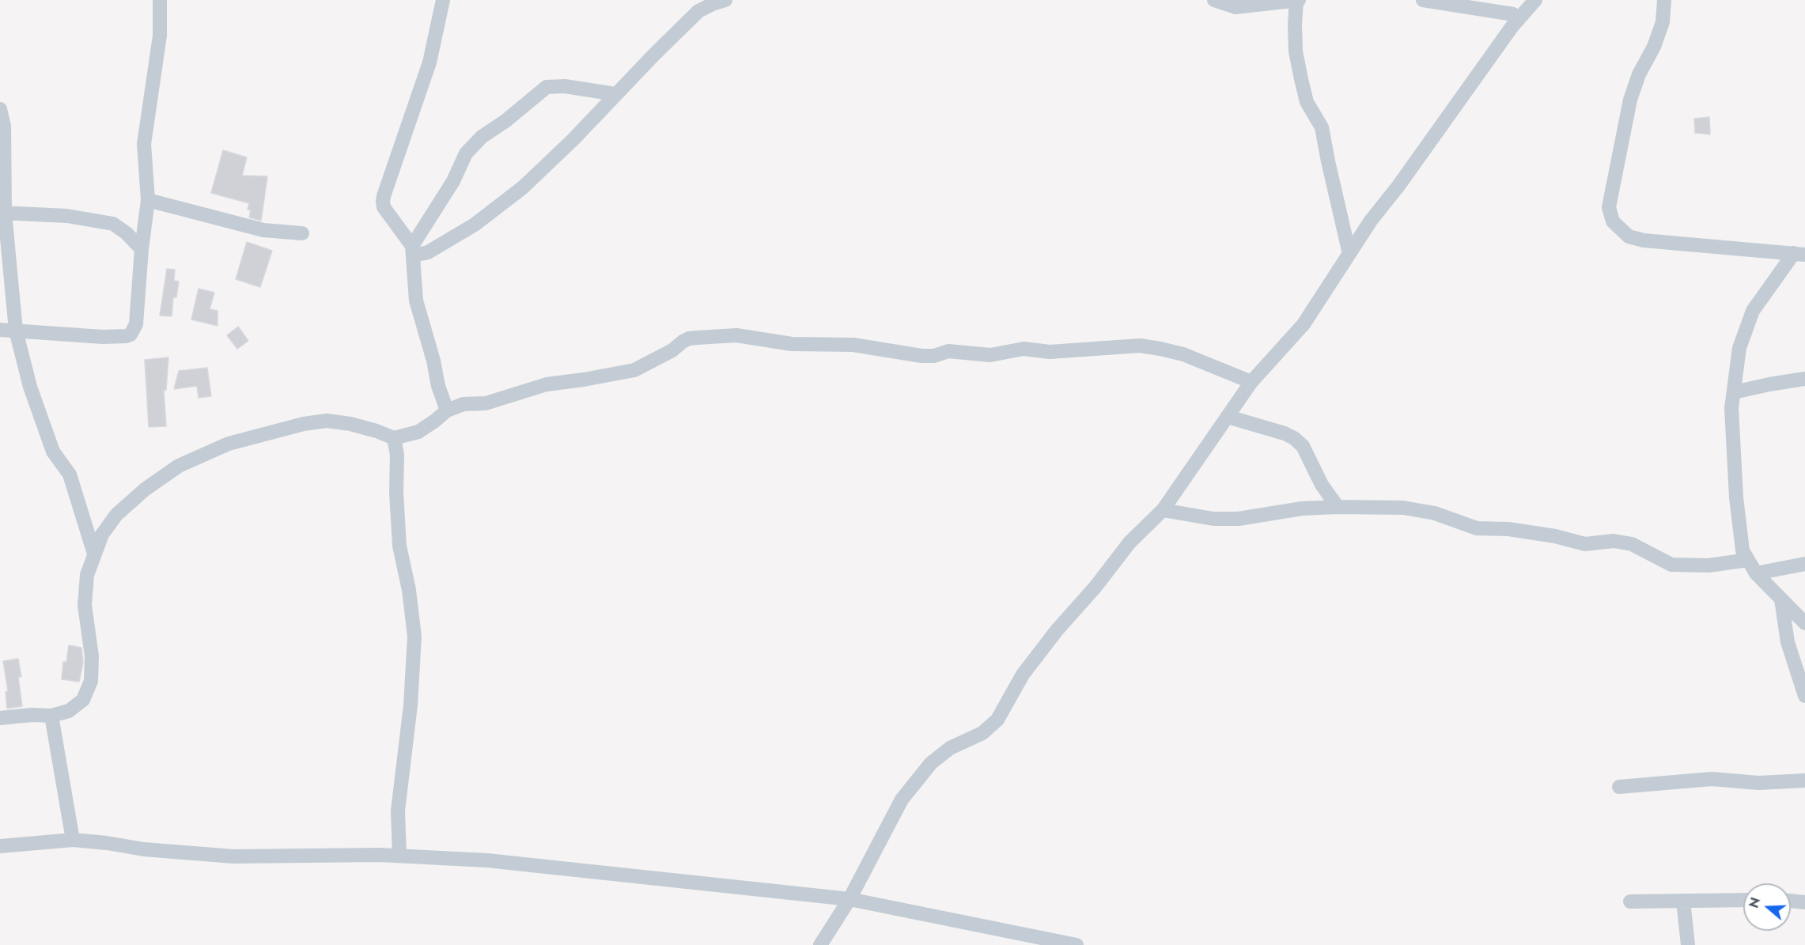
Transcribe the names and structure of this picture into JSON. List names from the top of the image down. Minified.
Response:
{"north":"left"}
